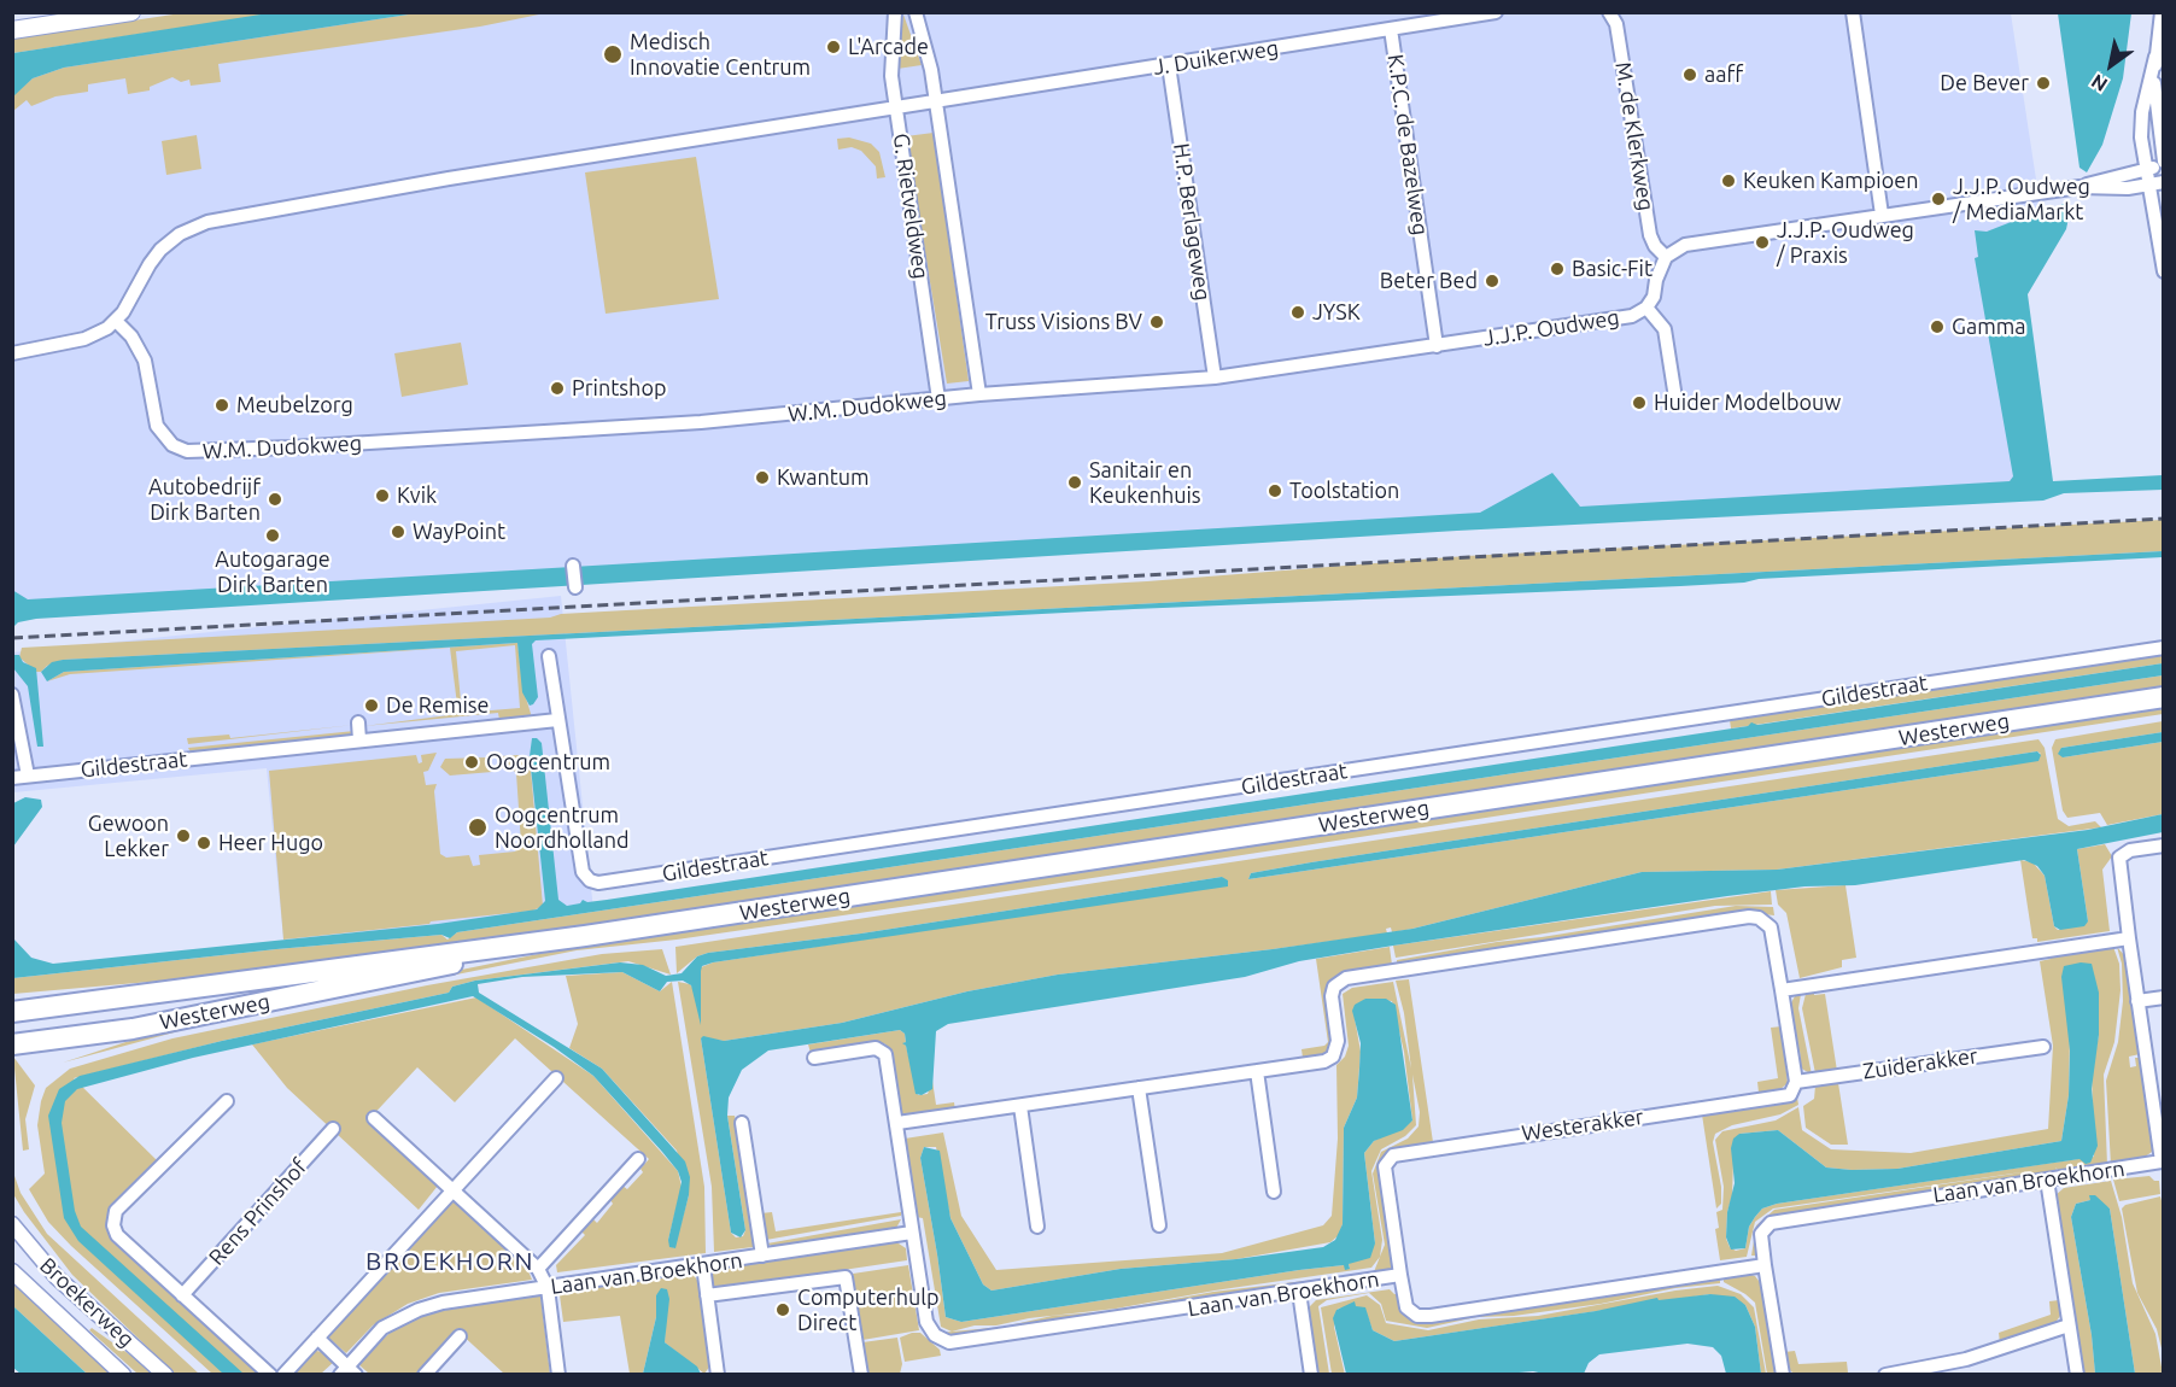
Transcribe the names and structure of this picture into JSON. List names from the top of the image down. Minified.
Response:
{"streets":{"main road":["Westerweg"],"street":["J. Duikerweg","M. de Klerkweg","K.P.C. de Bazelweg","G. Rietveldweg","H.P. Berlageweg","J.J.P. Oudweg","W.M. Dudokweg","Gildestraat","Zuiderakker","Westerakker","Laan van Broekhorn","Rens Prinshof","Broekerweg"]},"crossings":[["J. Duikerweg","K.P.C. de Bazelweg"],["J. Duikerweg","G. Rietveldweg"],["J. Duikerweg","H.P. Berlageweg"],["M. de Klerkweg","J.J.P. Oudweg"],["K.P.C. de Bazelweg","J.J.P. Oudweg"],["G. Rietveldweg","J.J.P. Oudweg"],["G. Rietveldweg","W.M. Dudokweg"],["H.P. Berlageweg","J.J.P. Oudweg"],["J.J.P. Oudweg","W.M. Dudokweg"],["Zuiderakker","Westerakker"],["Westerakker","Laan van Broekhorn"]],"districts":["BROEKHORN"],"places":["L'Arcade","Medisch Innovatie Centrum","aaff","De Bever","Keuken Kampioen","J.J.P. Oudweg / MediaMarkt","J.J.P. Oudweg / Praxis","Basic-Fit","Beter Bed","JYSK","Truss Visions BV","Gamma","Printshop","Huider Modelbouw","Meubelzorg","Kwantum","Sanitair en Keukenhuis","Toolstation","Kvik","Autobedrijf Dirk Barten","WayPoint","Autogarage Dirk Barten","De Remise","Oogcentrum","Oogcentrum Noordholland","Gewoon Lekker","Heer Hugo","Computerhulp Direct"],"north":"bottom left"}
